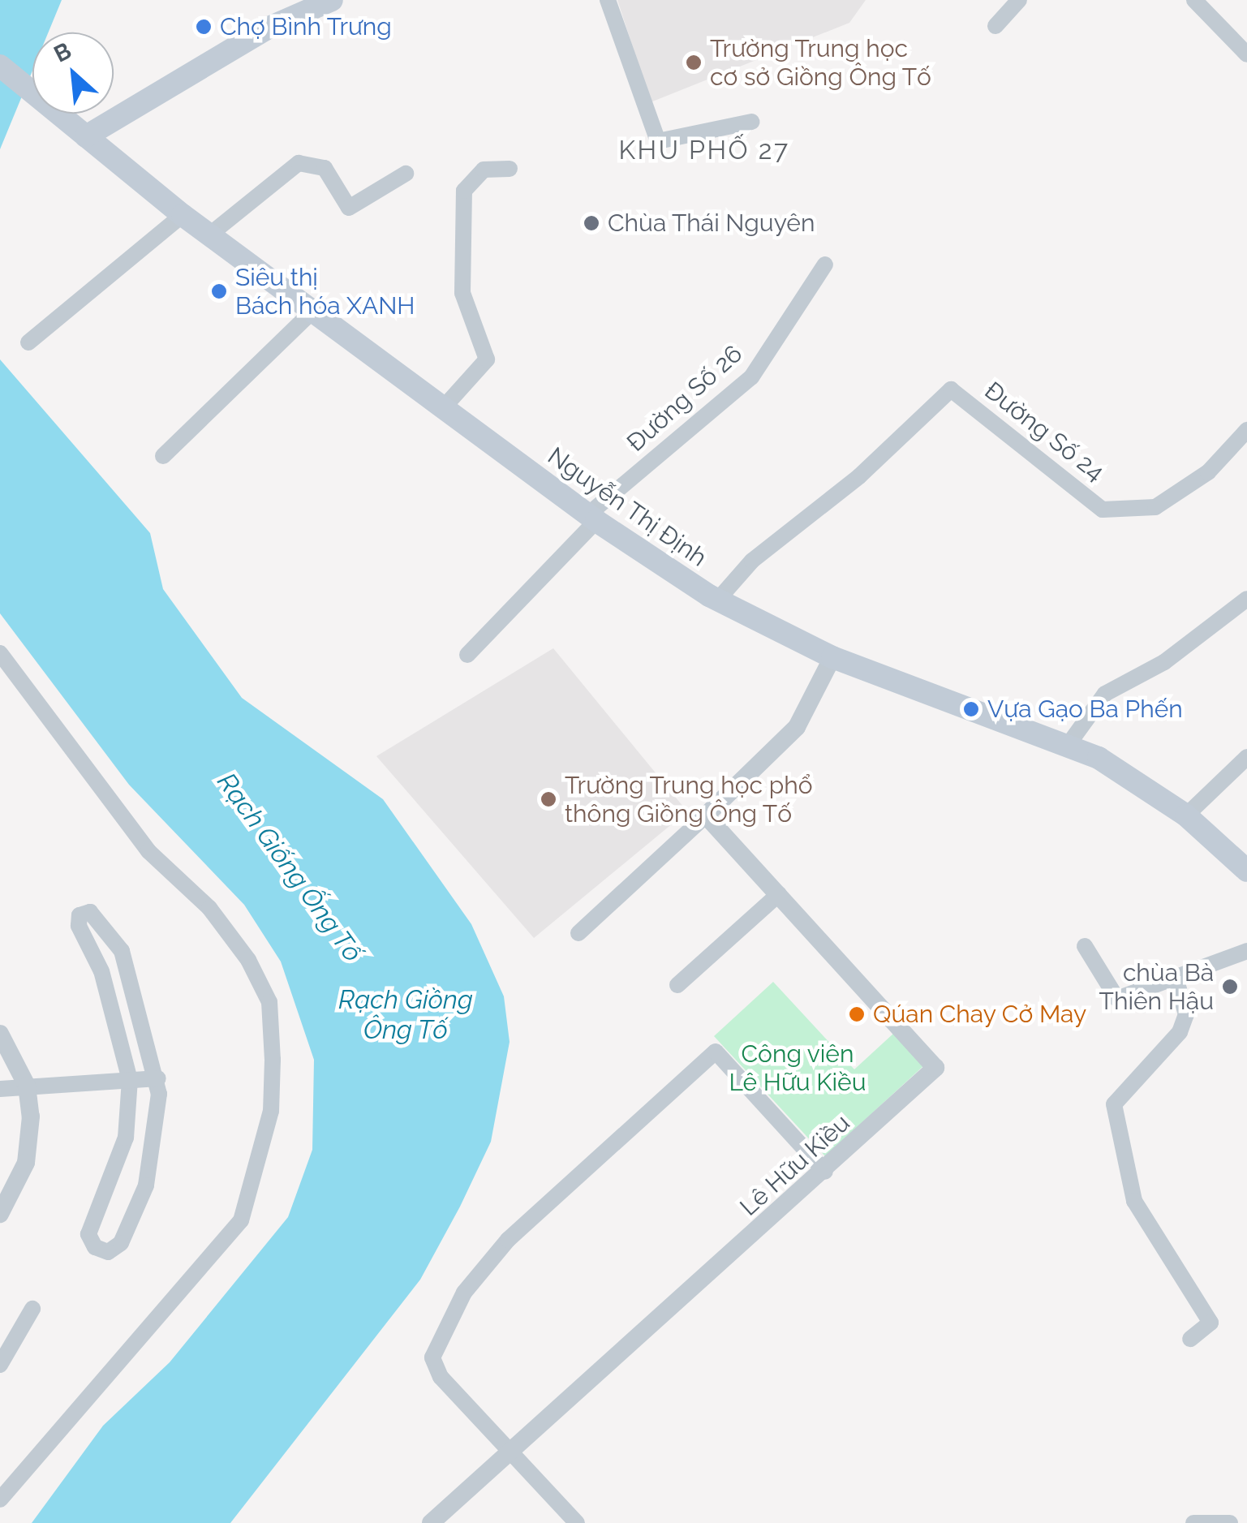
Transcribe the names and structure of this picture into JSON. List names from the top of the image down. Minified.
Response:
{"streets":{"main road":["Nguyễn Thị Định"],"street":["Đường Số 26","Đường Số 24","Lê Hữu Kiều"]},"crossings":[["Đường Số 26","Nguyễn Thị Định"],["Đường Số 24","Nguyễn Thị Định"]],"districts":["KHU PHỐ 27"],"water":["Rạch Giống Ống Tố","Rạch Giồng Ông Tố"],"parks":["Công viên Lê Hữu Kiều"],"places":["Chợ Bình Trưng","Trường Trung học cơ sở Giồng Ông Tố","Chùa Thái Nguyên","Siêu thị Bách hóa XANH","Vựa Gạo Ba Phến","Trường Trung học phổ thông Giồng Ông Tố","chùa Bà Thiên Hậu","Qúan Chay Cở May"],"north":"top left"}
